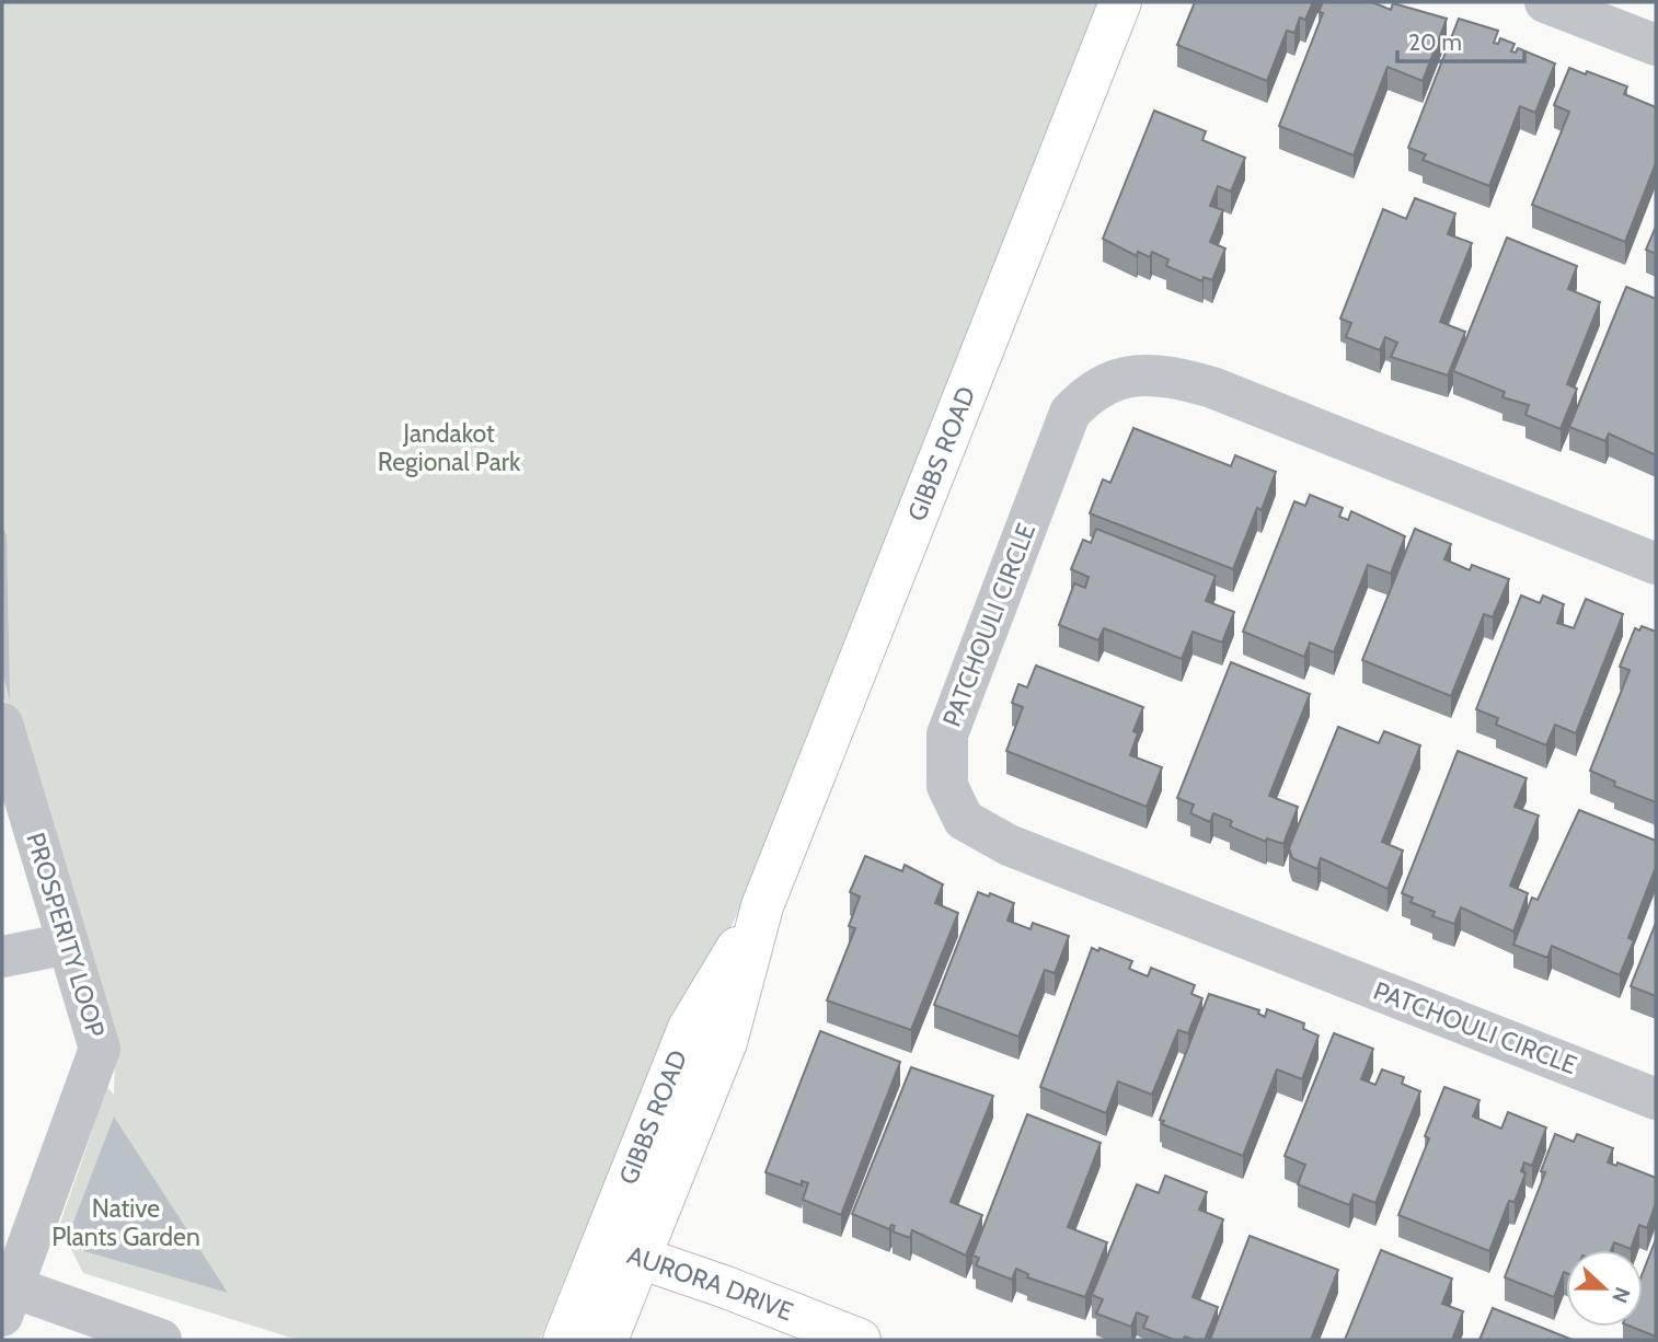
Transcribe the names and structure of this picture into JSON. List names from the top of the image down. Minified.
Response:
{"streets":{"main road":["GIBBS ROAD","AURORA DRIVE"],"street":["PATCHOULI CIRCLE","PROSPERITY LOOP"]},"crossings":[["GIBBS ROAD","AURORA DRIVE"]],"parks":["Jandakot Regional Park","Native Plants Garden"],"scale_bar":"20 m","north":"right"}
